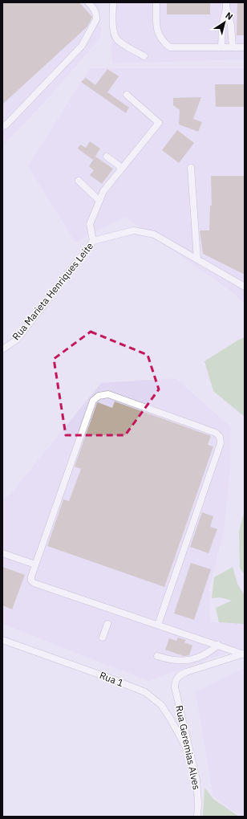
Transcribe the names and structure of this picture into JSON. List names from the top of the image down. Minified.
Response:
{"streets":{"street":["Rua Marieta Henriques Leite","Rua 1","Rua Geremias Alves"]},"crossings":[["Rua 1","Rua Geremias Alves"]],"north":"top right"}
